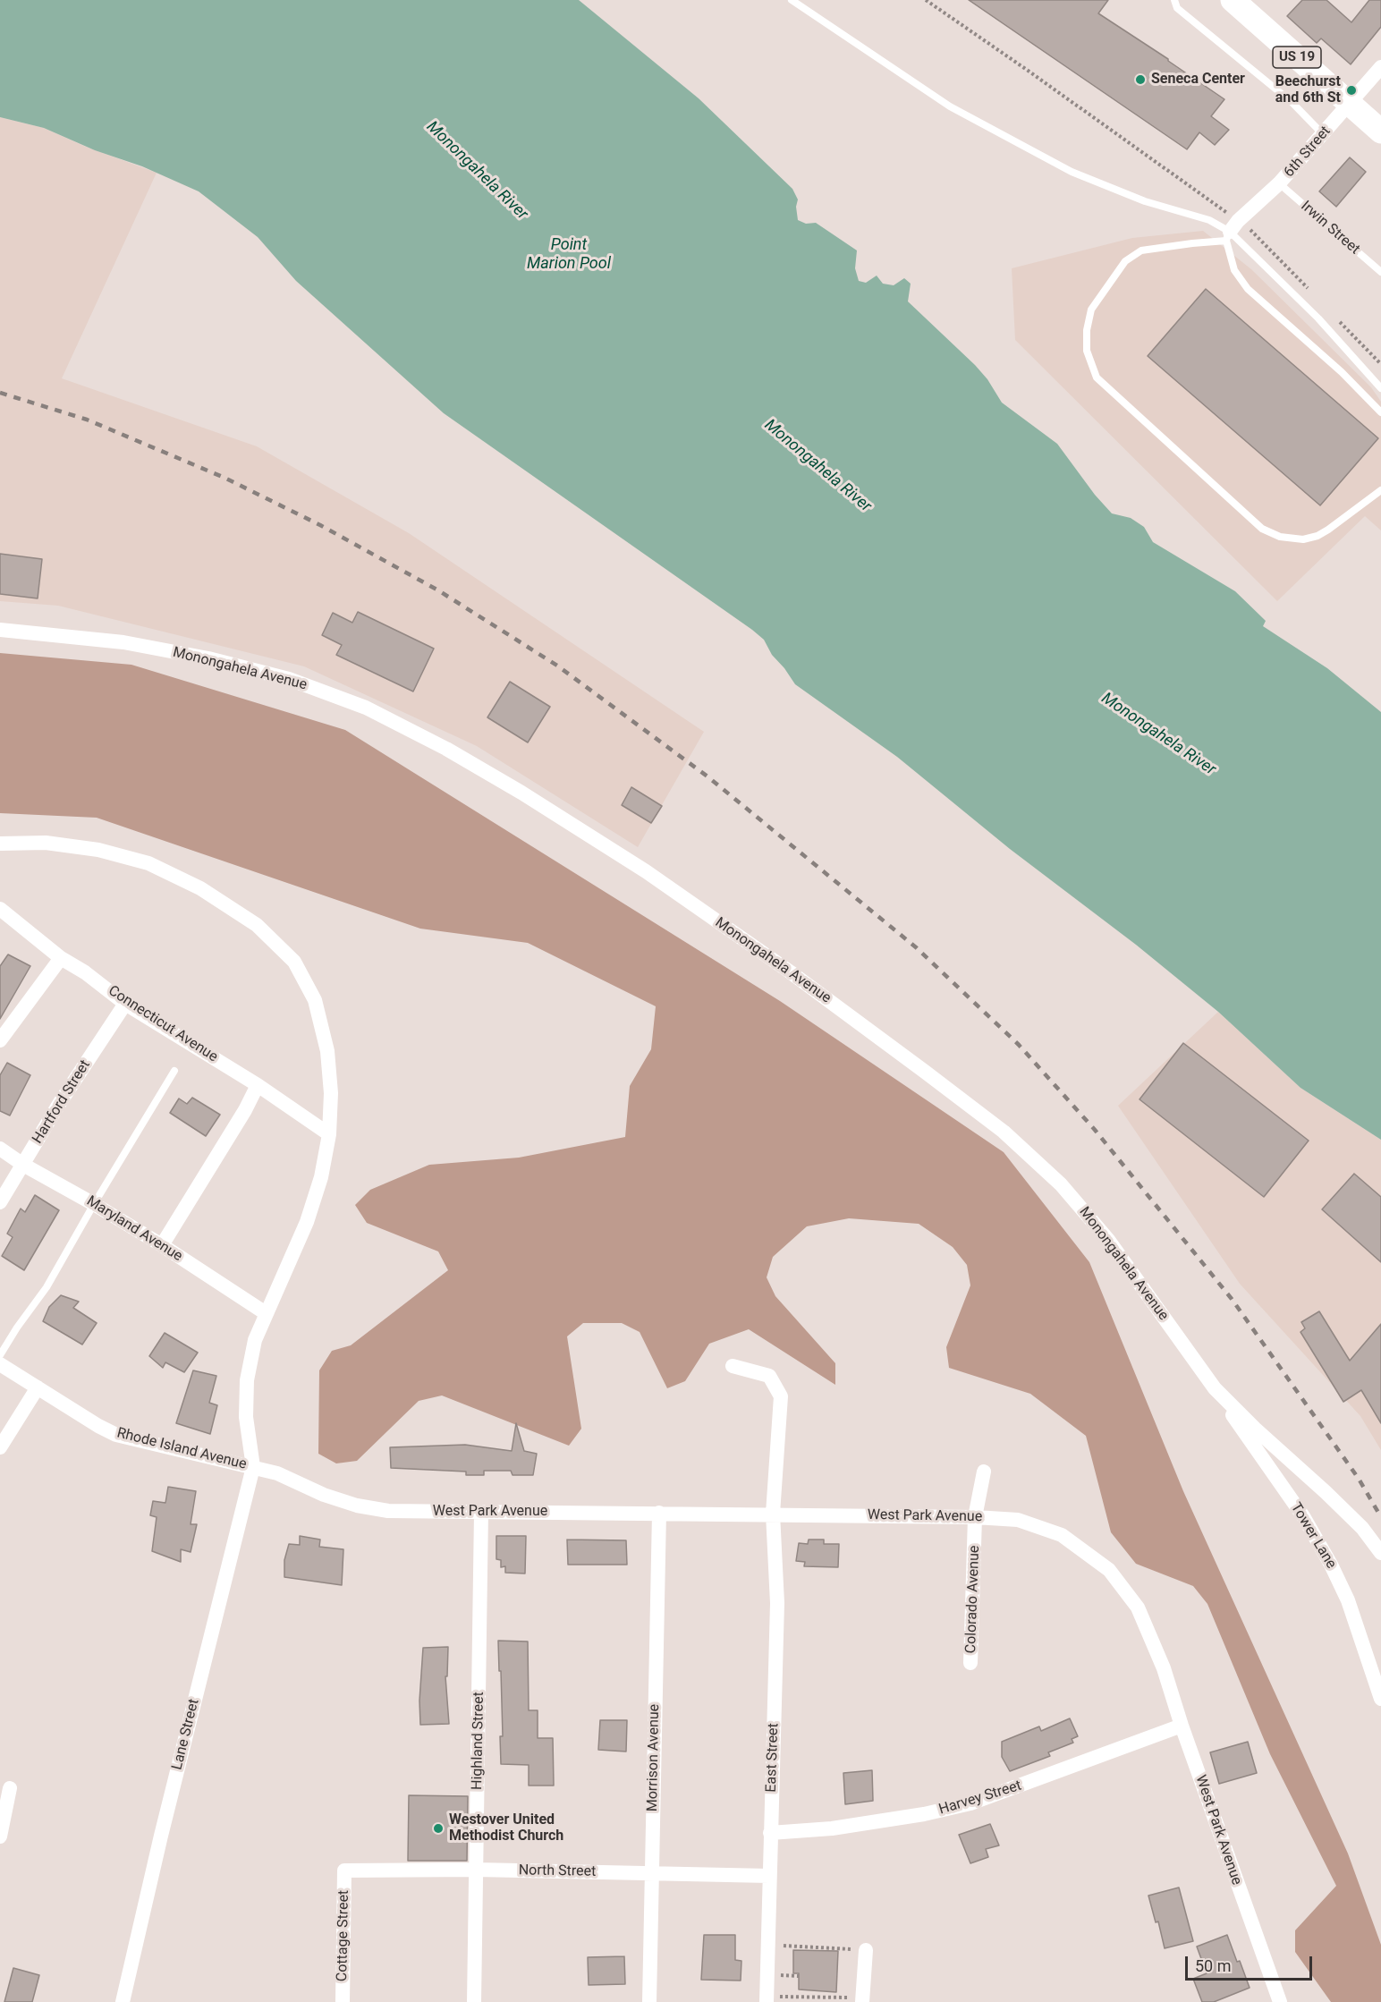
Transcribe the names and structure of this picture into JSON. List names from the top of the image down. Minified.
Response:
{"streets":{"main road":["US 19"],"street":["6th Street","Monongahela Avenue","Connecticut Avenue","Hartford Street","Maryland Avenue","Rhode Island Avenue","West Park Avenue","Tower Lane","Colorado Avenue","Lane Street","Highland Street","Morrison Avenue","East Street","Harvey Street","North Street","Cottage Street"],"lane":["Irwin Street"]},"crossings":[["US 19","6th Street"],["6th Street","Irwin Street"],["Monongahela Avenue","Tower Lane"],["Connecticut Avenue","Hartford Street"],["Hartford Street","Maryland Avenue"],["Rhode Island Avenue","West Park Avenue"],["Rhode Island Avenue","Lane Street"],["West Park Avenue","Colorado Avenue"],["West Park Avenue","Lane Street"],["West Park Avenue","Highland Street"],["West Park Avenue","Morrison Avenue"],["West Park Avenue","East Street"],["West Park Avenue","Harvey Street"],["Highland Street","North Street"],["Morrison Avenue","North Street"],["East Street","Harvey Street"],["East Street","North Street"],["North Street","Cottage Street"]],"water":["Monongahela River","Point Marion Pool"],"places":["Seneca Center","Beechurst and 6th St","Westover United Methodist Church"],"scale_bar":"50 m"}
